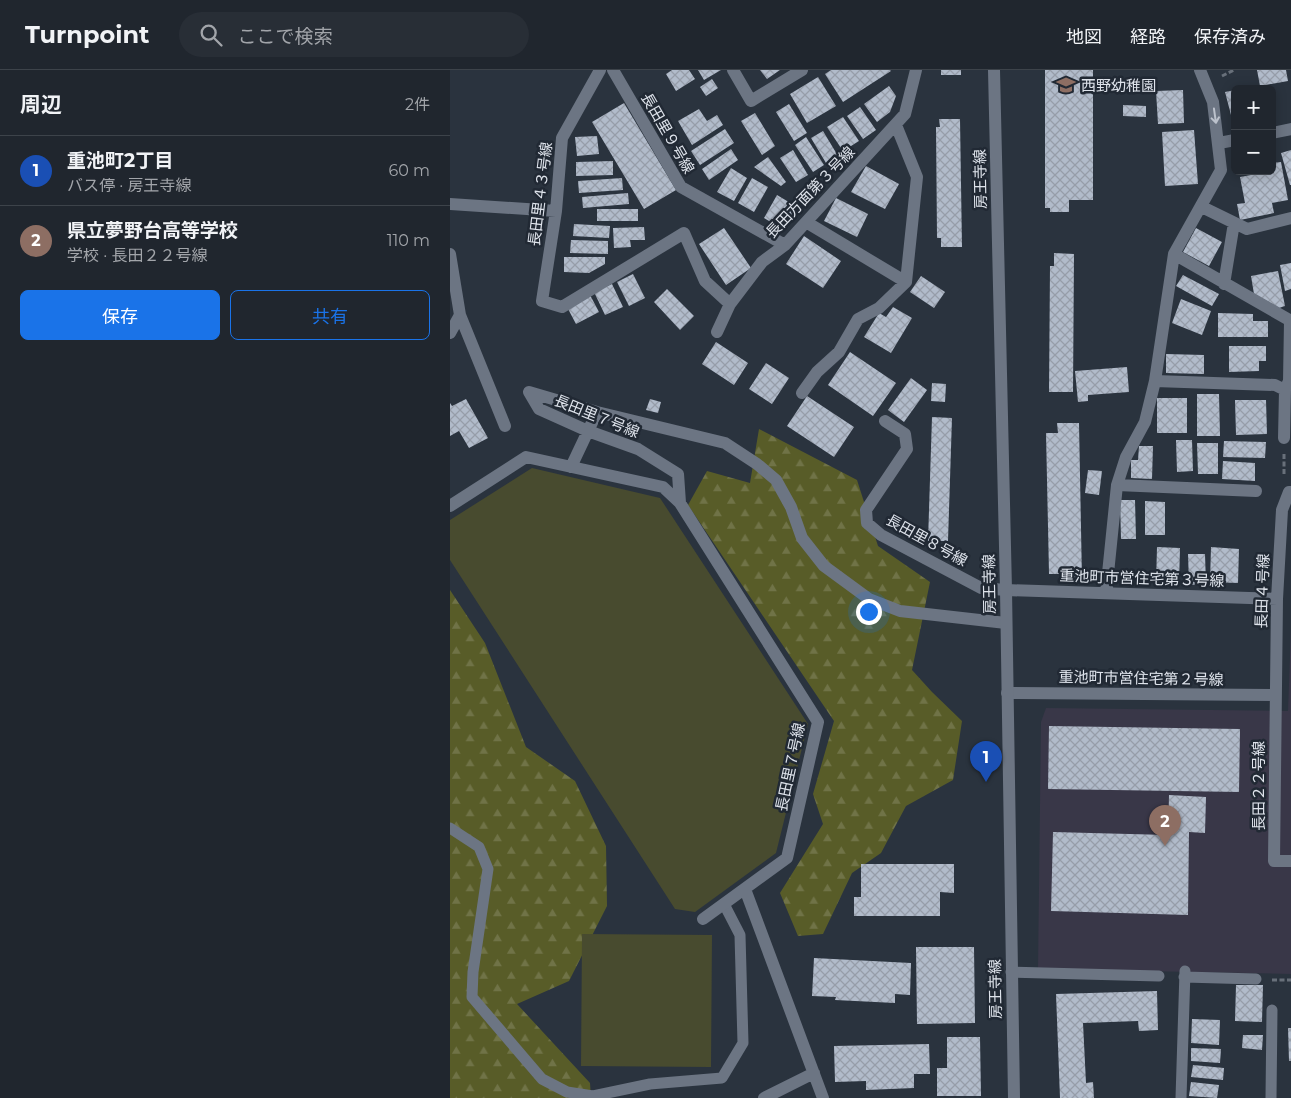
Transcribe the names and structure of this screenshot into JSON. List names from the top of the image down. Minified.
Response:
{"streets":{"street":["長田里９号線","房王寺線","長田方面第３号線","長田里４３号線","長田里７号線","長田里８号線","重池町市営住宅第３号線","長田４号線","重池町市営住宅第２号線","長田２２号線"]},"crossings":[["長田里９号線","長田方面第３号線"],["房王寺線","長田里７号線"],["房王寺線","長田里８号線"],["房王寺線","重池町市営住宅第３号線"],["房王寺線","重池町市営住宅第２号線"],["長田方面第３号線","長田里４３号線"],["長田里８号線","重池町市営住宅第３号線"],["重池町市営住宅第３号線","長田４号線"],["長田４号線","重池町市営住宅第２号線"],["長田４号線","長田２２号線"],["重池町市営住宅第２号線","長田２２号線"]],"places":{"school or university":["西野幼稚園"]},"page":{"header":"Turnpoint","search":"ここで検索","nav":["地図","経路","保存済み"],"heading":["周辺","2件"],"map_buttons":["+","−"],"list":[{"mark":"1","name":"重池町2丁目","note":"バス停 · 房王寺線","value":"60 m"},{"mark":"2","name":"県立夢野台高等学校","note":"学校 · 長田２２号線","value":"110 m"}],"buttons":["保存","共有"],"pins":["1","2"]}}
